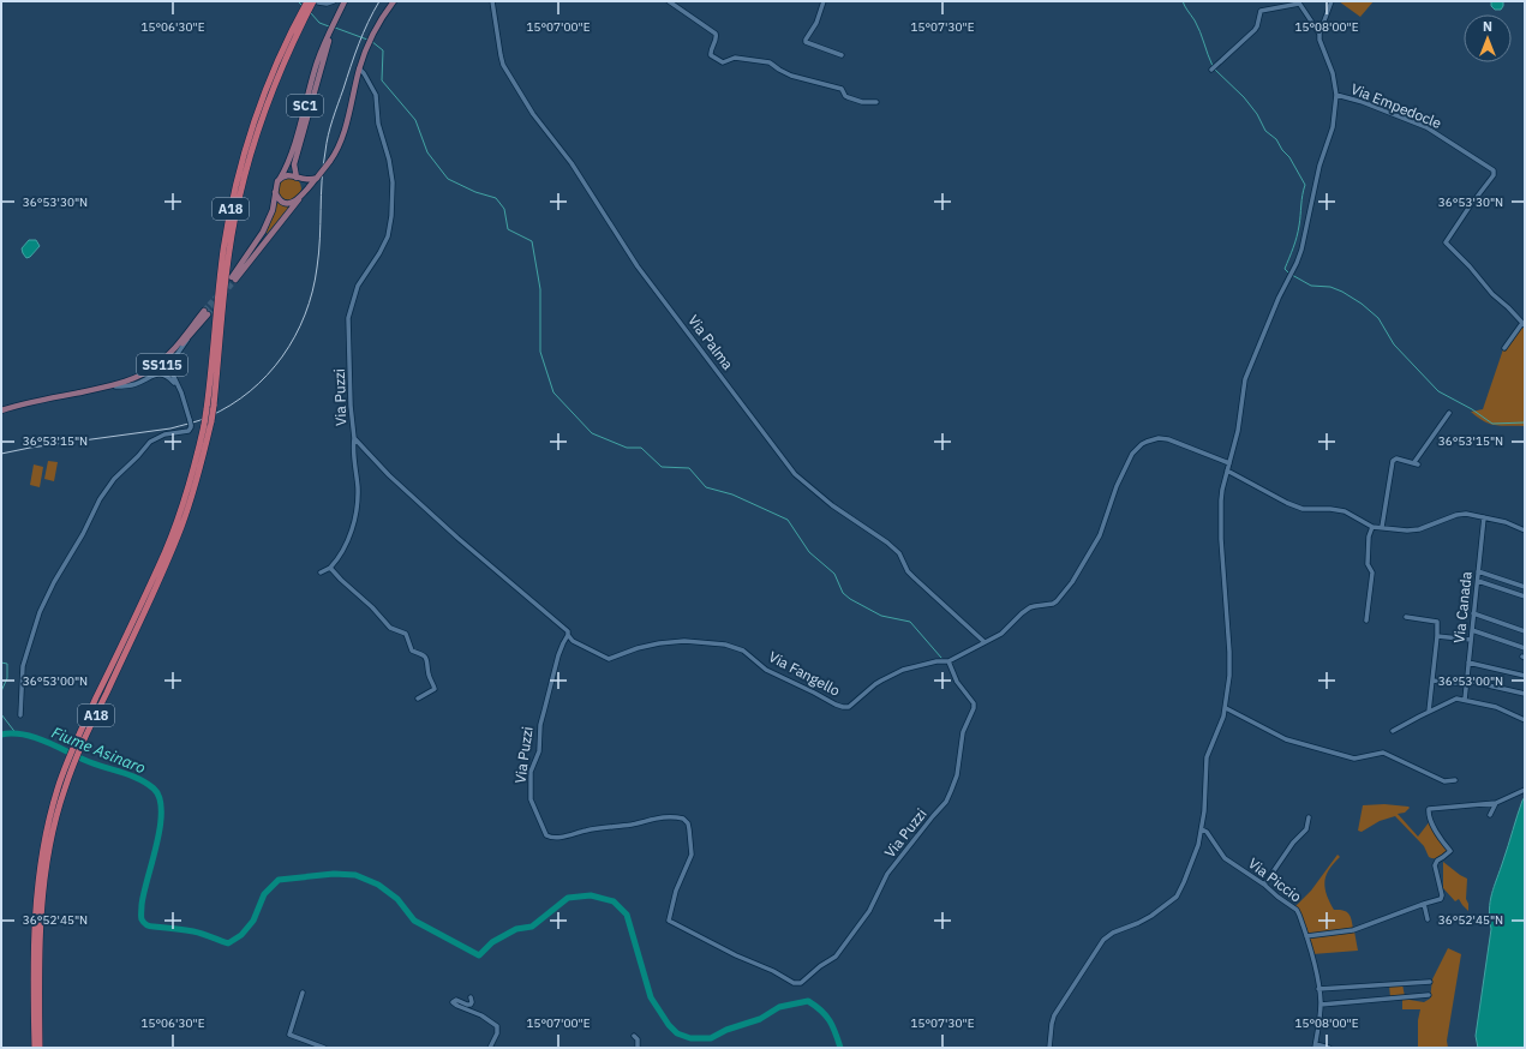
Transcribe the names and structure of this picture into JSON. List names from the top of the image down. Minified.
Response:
{"streets":{"highway":["A18"],"main road":["SC1","SS115"],"street":["Via Empedocle","Via Palma","Via Puzzi","Via Canada","Via Fangello","Via Piccio"]},"crossings":[["Via Palma","Via Fangello"],["Via Puzzi","Via Fangello"]],"water":["Fiume Asinaro"],"north":"top","coordinates":["15°06'30\"E","15°07'00\"E","15°07'30\"E","15°08'00\"E","36°53'30\"N","36°53'15\"N","36°53'00\"N","36°52'45\"N"]}
